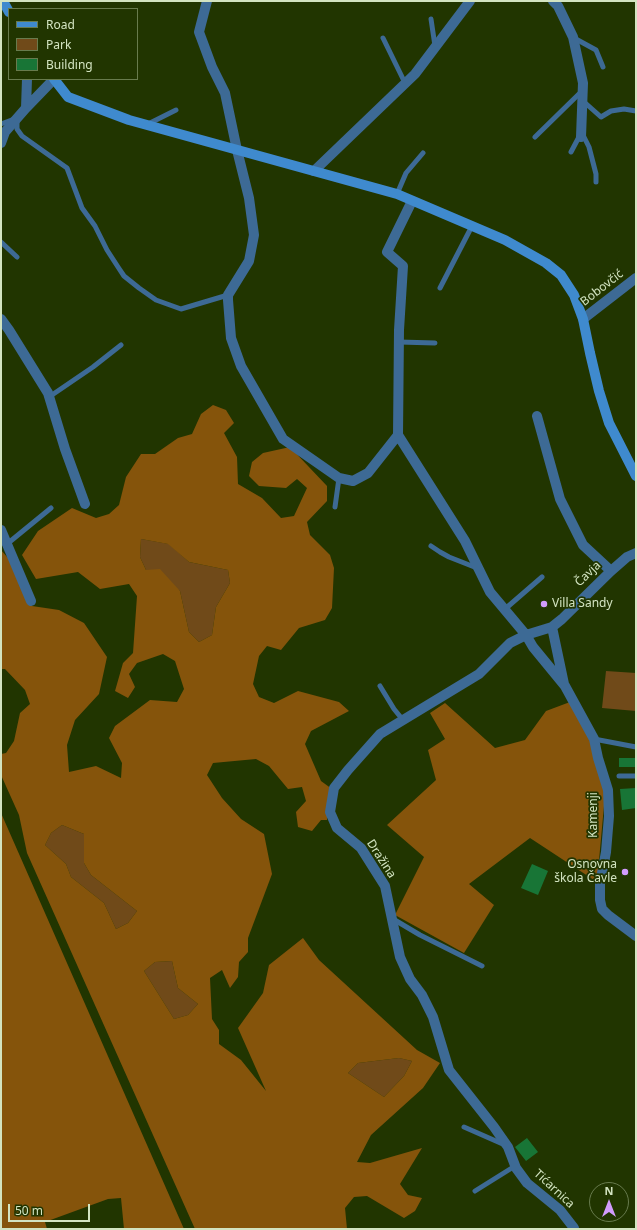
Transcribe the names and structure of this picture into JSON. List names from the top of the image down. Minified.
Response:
{"streets":{"street":["Bobovčić","Čavja","Kamenji","Dražina","Tićarnica"]},"crossings":[["Čavja","Kamenji"],["Čavja","Dražina"],["Kamenji","Dražina"],["Dražina","Tićarnica"]],"places":["Villa Sandy","Osnovna škola Čavle"],"legend":["Road","Park","Building"],"scale_bar":"50 m","north":"top"}
